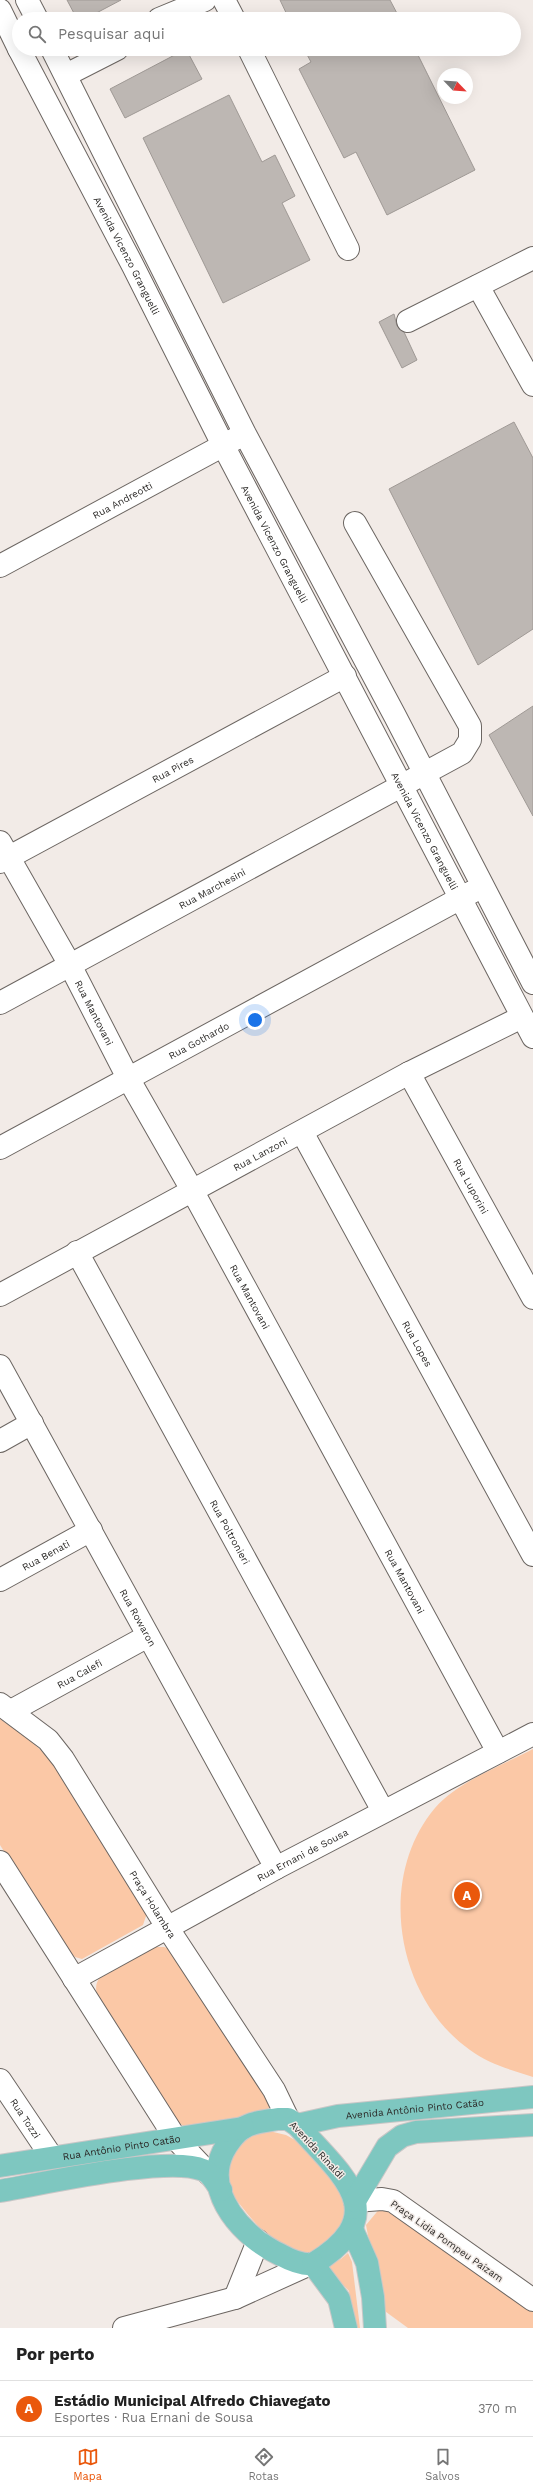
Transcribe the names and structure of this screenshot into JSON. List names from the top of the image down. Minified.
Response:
{"streets":{"main road":["Avenida Antônio Pinto Catão","Rua Antônio Pinto Catão","Avenida Rinaldi"],"street":["Avenida Vicenzo Granguelli","Rua Andreotti","Rua Pires","Rua Marchesini","Rua Mantovani","Rua Gothardo","Rua Lanzoni","Rua Luporini","Rua Lopes","Rua Poltronieri","Rua Benati","Rua Rowaron","Rua Calefi","Rua Ernani de Sousa","Praça Holambra","Rua Tozzi","Praça Lidia Pompeu Paizam"]},"crossings":[["Avenida Vicenzo Granguelli","Rua Andreotti"],["Avenida Vicenzo Granguelli","Rua Pires"],["Avenida Vicenzo Granguelli","Rua Marchesini"],["Avenida Vicenzo Granguelli","Rua Gothardo"],["Avenida Vicenzo Granguelli","Rua Lanzoni"],["Rua Pires","Rua Mantovani"],["Rua Marchesini","Rua Mantovani"],["Rua Mantovani","Rua Gothardo"],["Rua Mantovani","Rua Lanzoni"],["Rua Mantovani","Rua Ernani de Sousa"],["Rua Lanzoni","Rua Luporini"],["Rua Lanzoni","Rua Lopes"],["Rua Lanzoni","Rua Poltronieri"],["Rua Poltronieri","Rua Ernani de Sousa"],["Rua Benati","Rua Rowaron"],["Rua Rowaron","Rua Calefi"],["Rua Rowaron","Rua Ernani de Sousa"],["Rua Calefi","Praça Holambra"],["Rua Ernani de Sousa","Praça Holambra"],["Praça Holambra","Avenida Antônio Pinto Catão"],["Praça Holambra","Rua Antônio Pinto Catão"],["Praça Holambra","Avenida Rinaldi"],["Praça Holambra","Praça Lidia Pompeu Paizam"],["Avenida Antônio Pinto Catão","Rua Antônio Pinto Catão"],["Avenida Antônio Pinto Catão","Avenida Rinaldi"],["Avenida Antônio Pinto Catão","Praça Lidia Pompeu Paizam"],["Rua Tozzi","Rua Antônio Pinto Catão"],["Rua Antônio Pinto Catão","Avenida Rinaldi"],["Rua Antônio Pinto Catão","Praça Lidia Pompeu Paizam"],["Avenida Rinaldi","Praça Lidia Pompeu Paizam"]],"north":"bottom right","page":{"search":"Pesquisar aqui","pins":"A","heading":"Por perto","list":[{"mark":"A","name":"Estádio Municipal Alfredo Chiavegato","note":"Esportes · Rua Ernani de Sousa","value":"370 m"}],"nav":["Mapa","Rotas","Salvos"]}}
